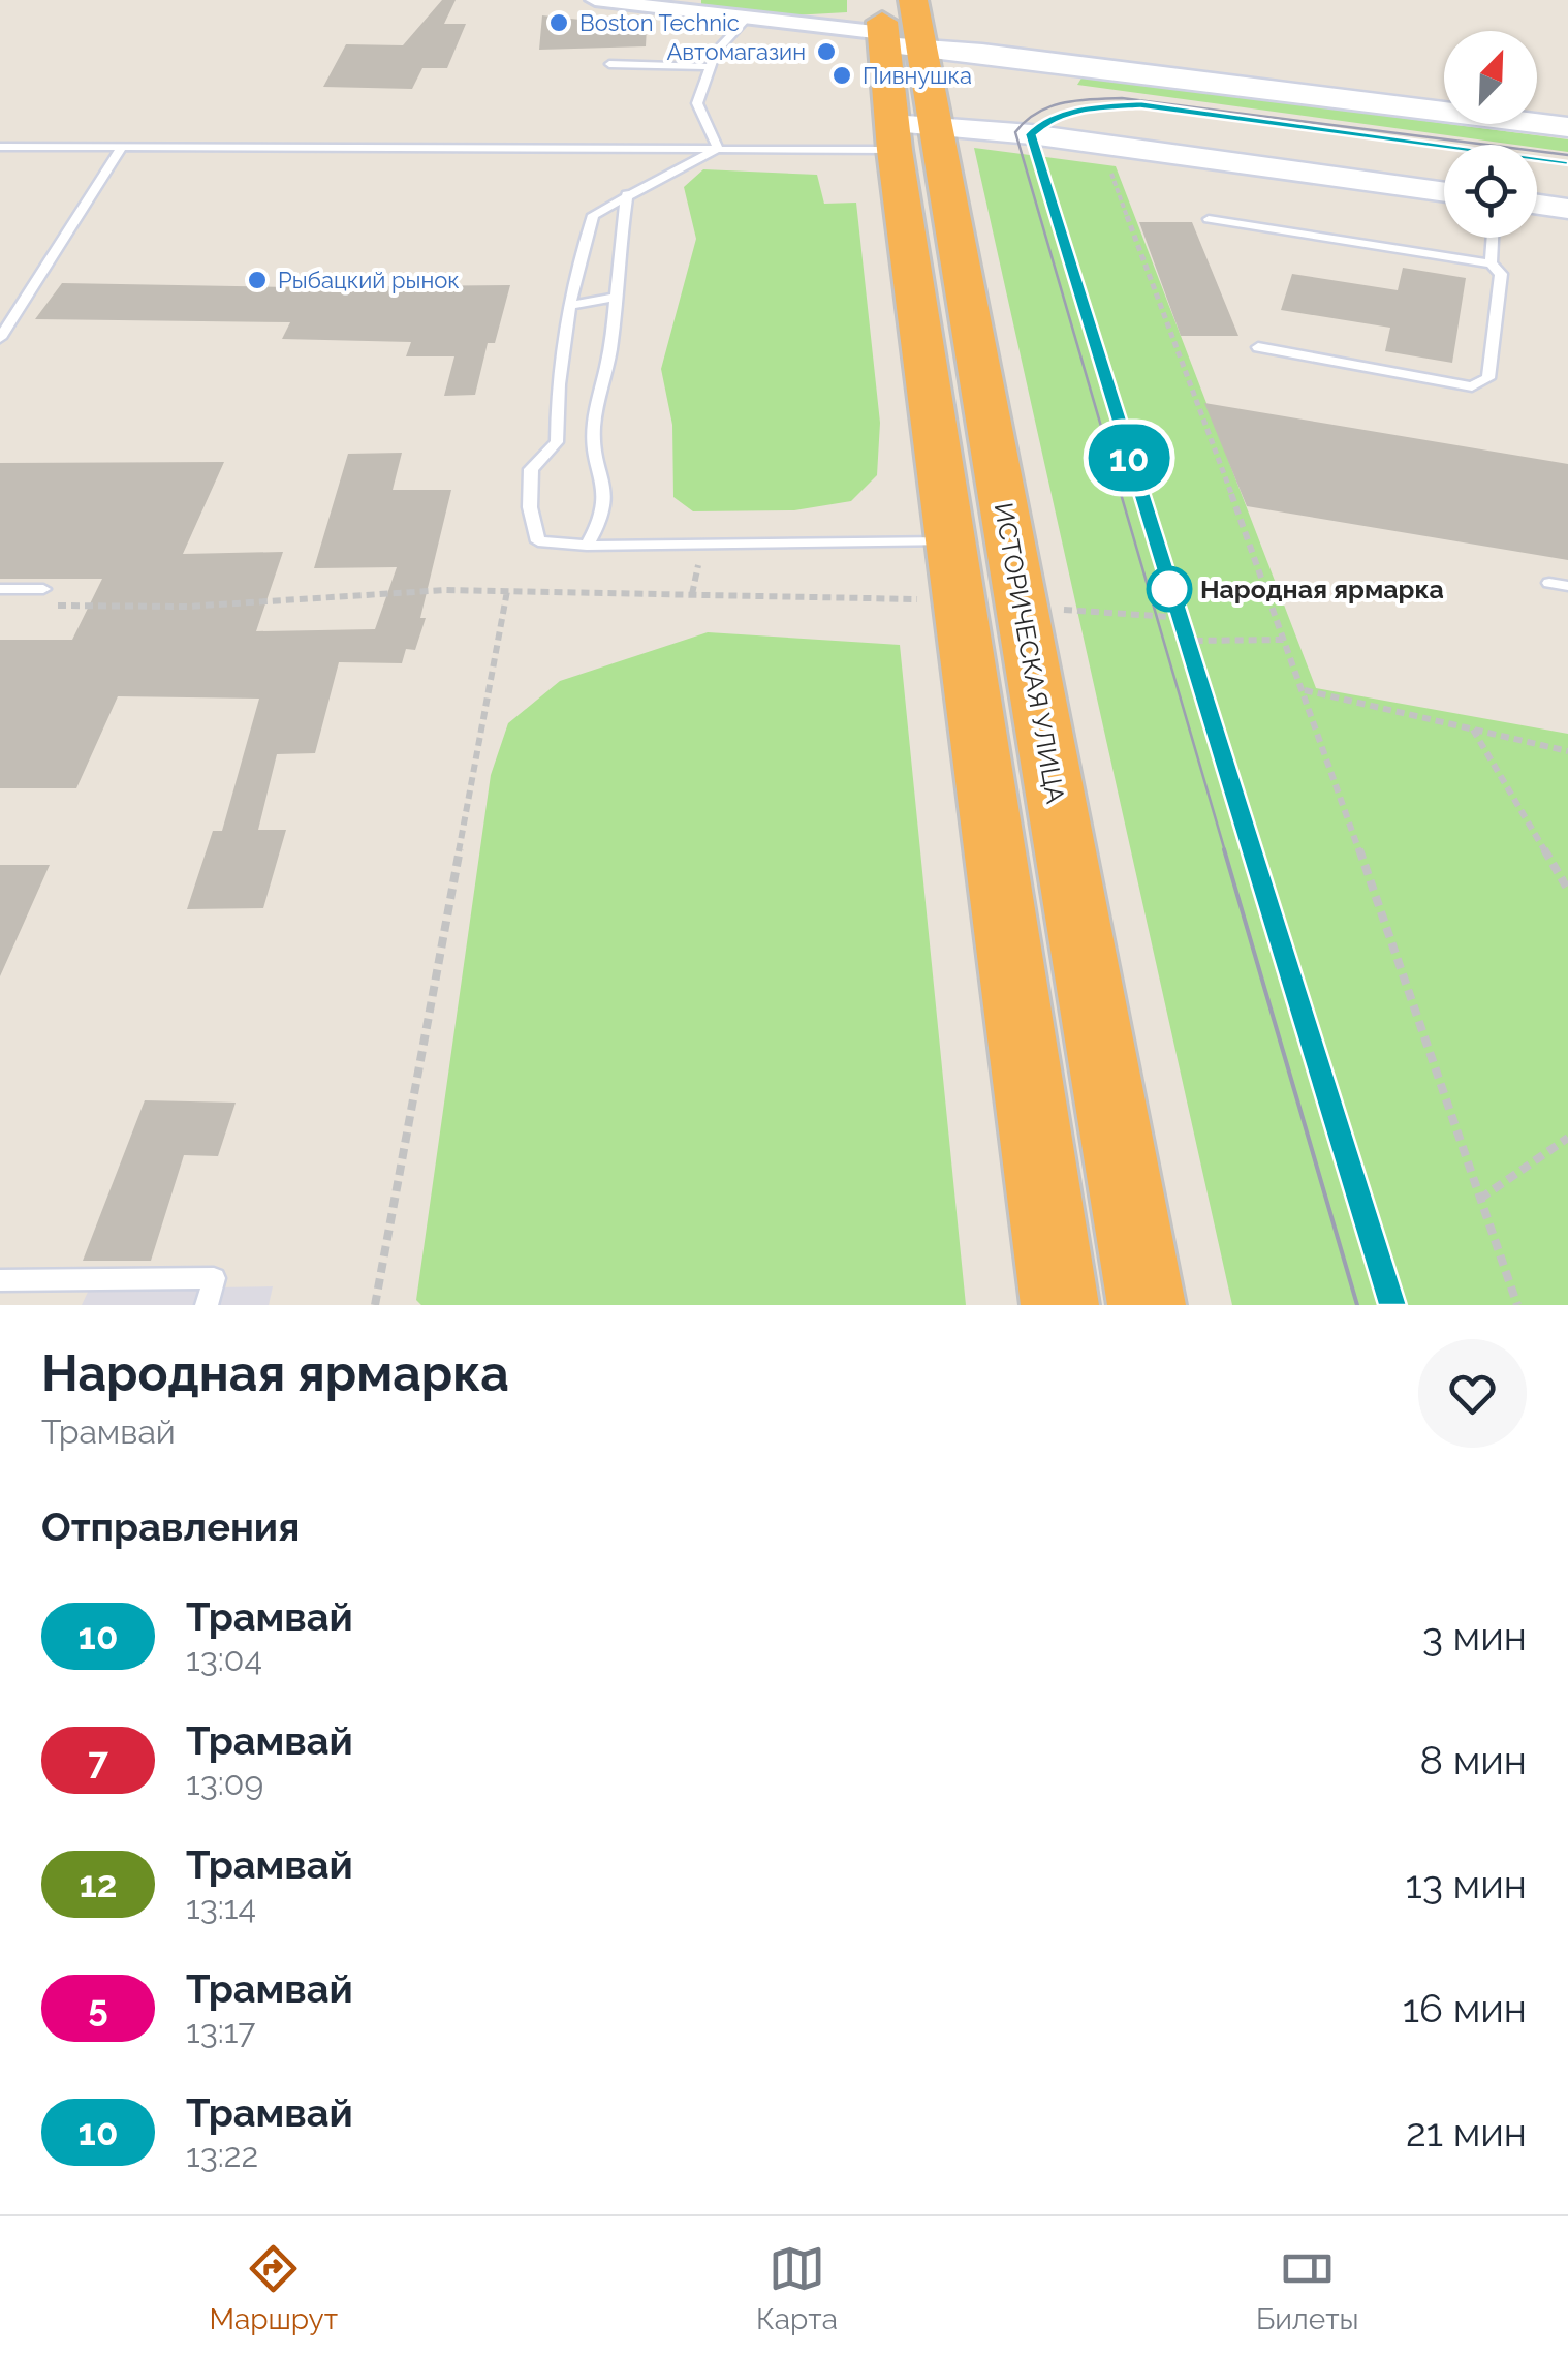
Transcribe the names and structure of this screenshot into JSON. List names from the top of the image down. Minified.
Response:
{"streets":{"highway":["ИСТОРИЧЕСКАЯ УЛИЦА"]},"places":["Boston Technic","Автомагазин","Пивнушка","Рыбацкий рынок","Народная ярмарка"],"lines":["tram line 10"],"north":"top right","page":{"on_map":"10","heading":[["Народная ярмарка","Трамвай"],"Отправления"],"list":[{"mark":"10","name":"Трамвай","note":"13:04","value":"3 мин"},{"mark":"7","name":"Трамвай","note":"13:09","value":"8 мин"},{"mark":"12","name":"Трамвай","note":"13:14","value":"13 мин"},{"mark":"5","name":"Трамвай","note":"13:17","value":"16 мин"},{"mark":"10","name":"Трамвай","note":"13:22","value":"21 мин"}],"tabs":["Маршрут","Карта","Билеты"]}}
